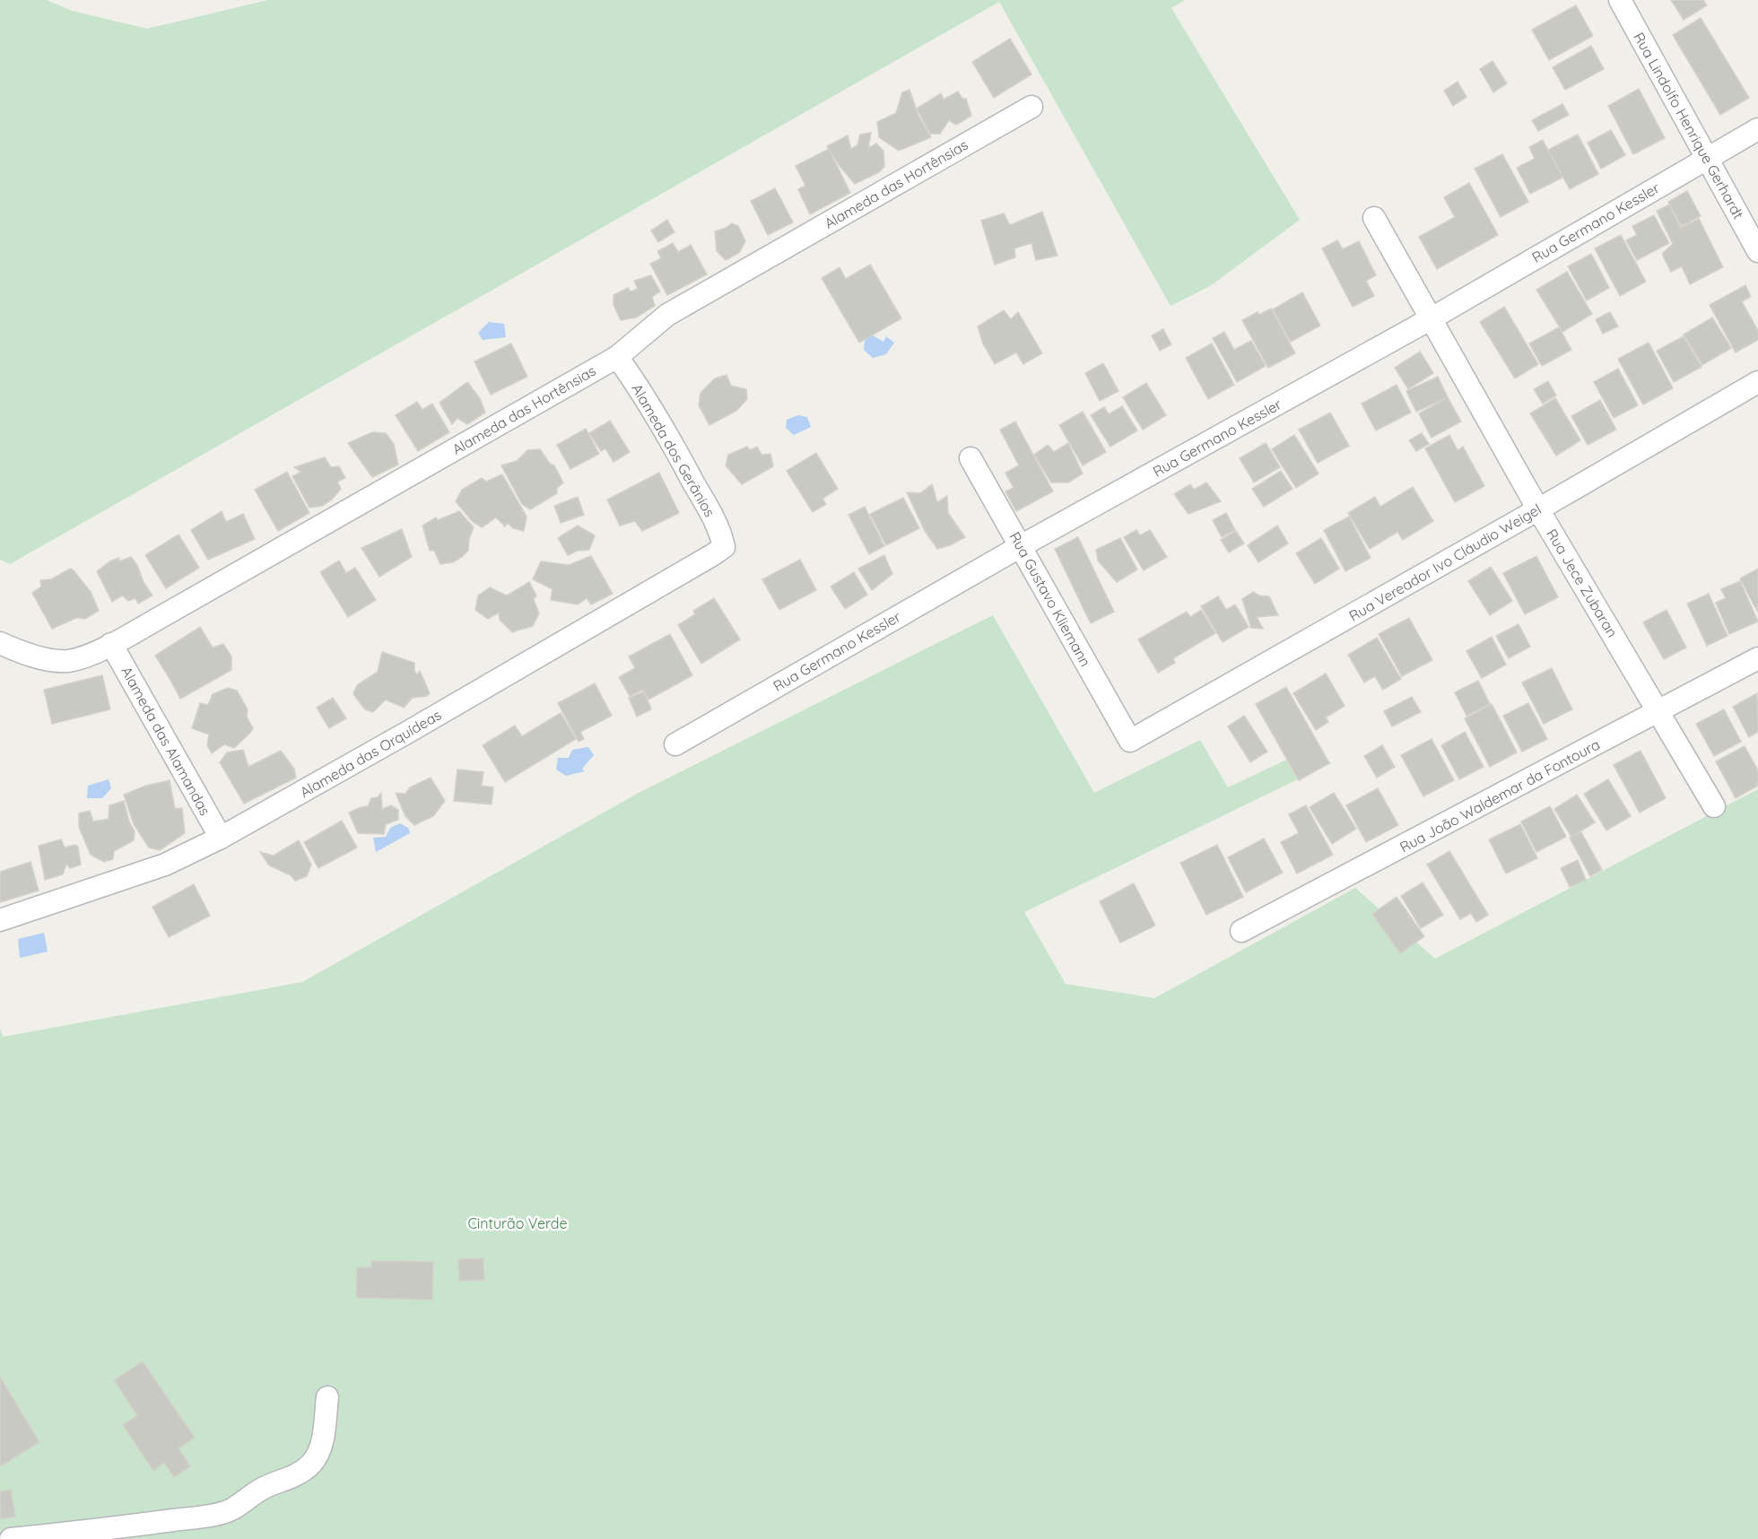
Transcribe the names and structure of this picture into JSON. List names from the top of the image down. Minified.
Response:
{"streets":{"street":["Rua Lindolfo Henrique Gerhardt","Alameda das Hortênsias","Rua Germano Kessler","Alameda dos Gerânios","Rua Vereador Ivo Cláudio Weigel","Rua Jece Zubaran","Rua Gustavo Kliemann","Alameda das Alamandas","Alameda das Orquídeas","Rua João Waldemar da Fontoura"]},"crossings":[["Rua Lindolfo Henrique Gerhardt","Rua Germano Kessler"],["Alameda das Hortênsias","Alameda dos Gerânios"],["Alameda das Hortênsias","Alameda das Alamandas"],["Rua Germano Kessler","Rua Jece Zubaran"],["Rua Germano Kessler","Rua Gustavo Kliemann"],["Alameda dos Gerânios","Alameda das Orquídeas"],["Rua Vereador Ivo Cláudio Weigel","Rua Jece Zubaran"],["Rua Vereador Ivo Cláudio Weigel","Rua Gustavo Kliemann"],["Rua Jece Zubaran","Rua João Waldemar da Fontoura"],["Alameda das Alamandas","Alameda das Orquídeas"]],"parks":["Cinturão Verde"]}
